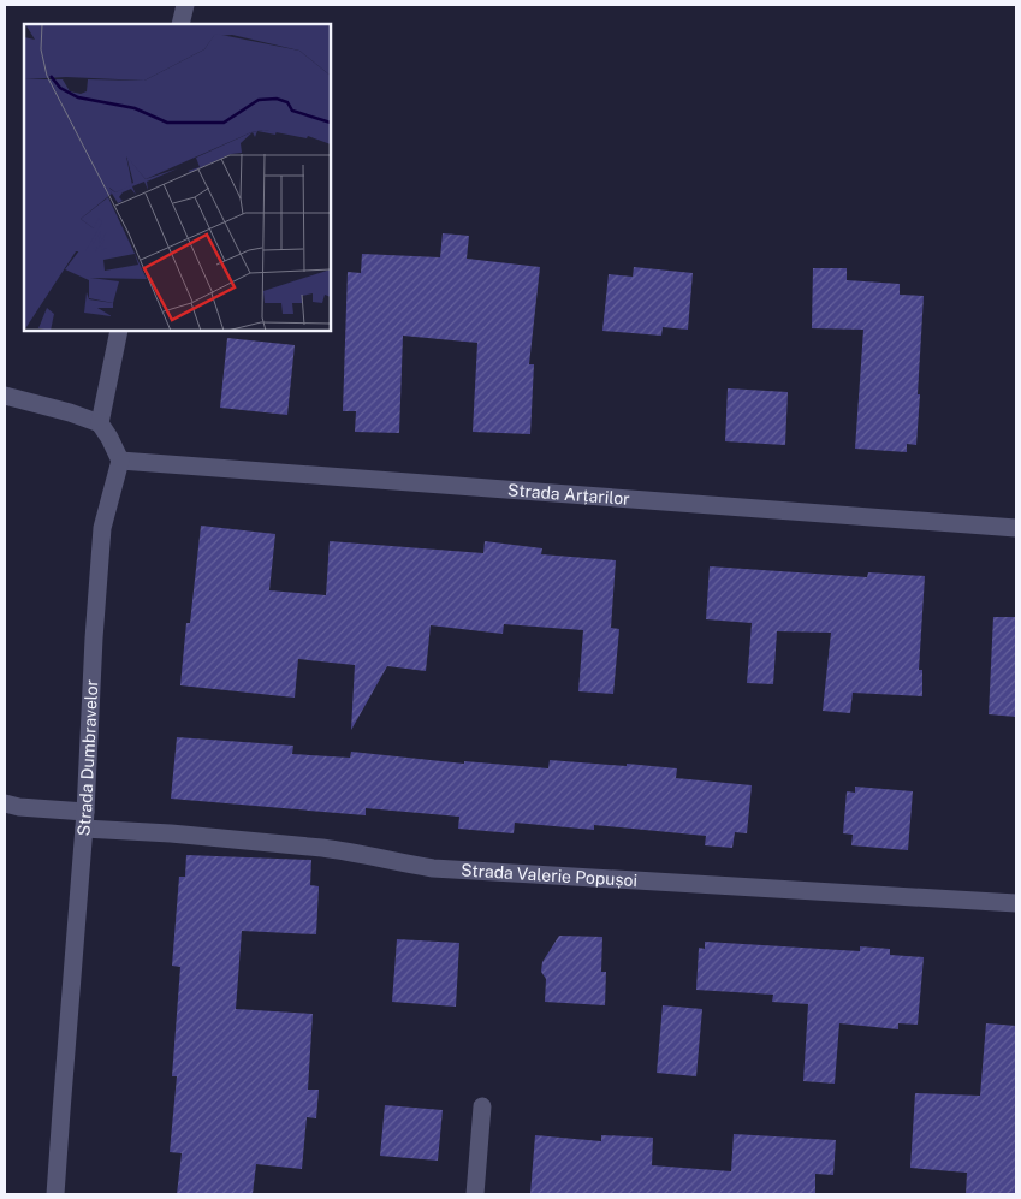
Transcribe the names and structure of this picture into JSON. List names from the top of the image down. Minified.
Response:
{"streets":{"street":["Strada Arțarilor","Strada Dumbravelor","Strada Valerie Popușoi"]},"crossings":[["Strada Arțarilor","Strada Dumbravelor"],["Strada Dumbravelor","Strada Valerie Popușoi"]]}
